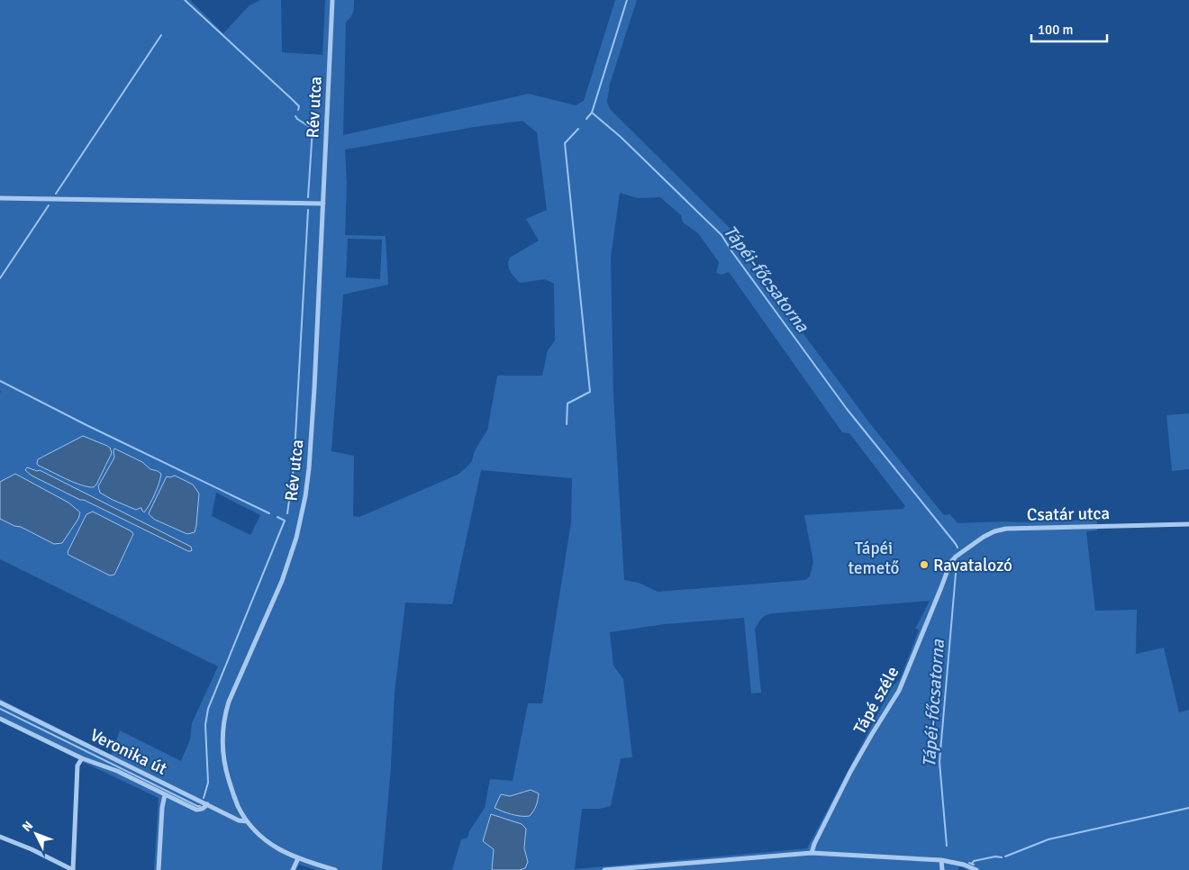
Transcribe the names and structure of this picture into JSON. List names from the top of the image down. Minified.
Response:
{"streets":{"street":["Rév utca","Csatár utca","Tápé széle","Veronika út"]},"crossings":[["Rév utca","Veronika út"],["Csatár utca","Tápé széle"]],"water":["Tápéi-főcsatorna"],"parks":["Tápéi temető"],"places":["Ravatalozó"],"scale_bar":"100 m","north":"top left"}
